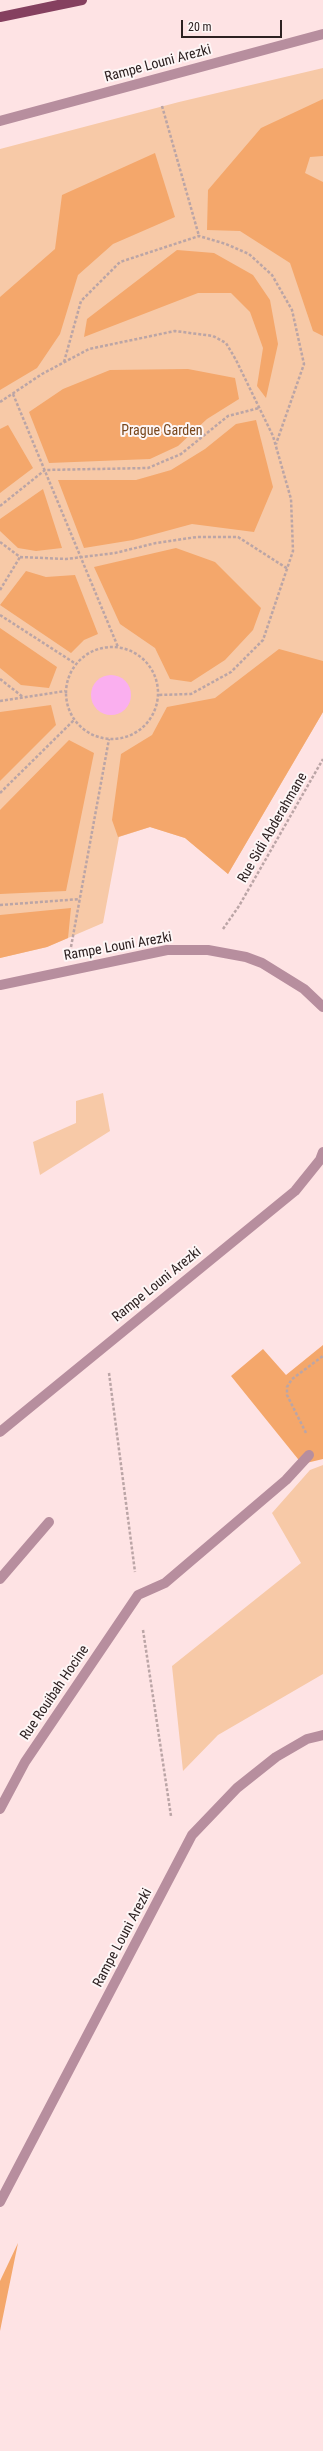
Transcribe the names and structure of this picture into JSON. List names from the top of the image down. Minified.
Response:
{"streets":{"street":["Rampe Louni Arezki","Rue Rouibah Hocine"],"path":["Rue Sidi Abderahmane"]},"parks":["Prague Garden"],"scale_bar":"20 m"}
